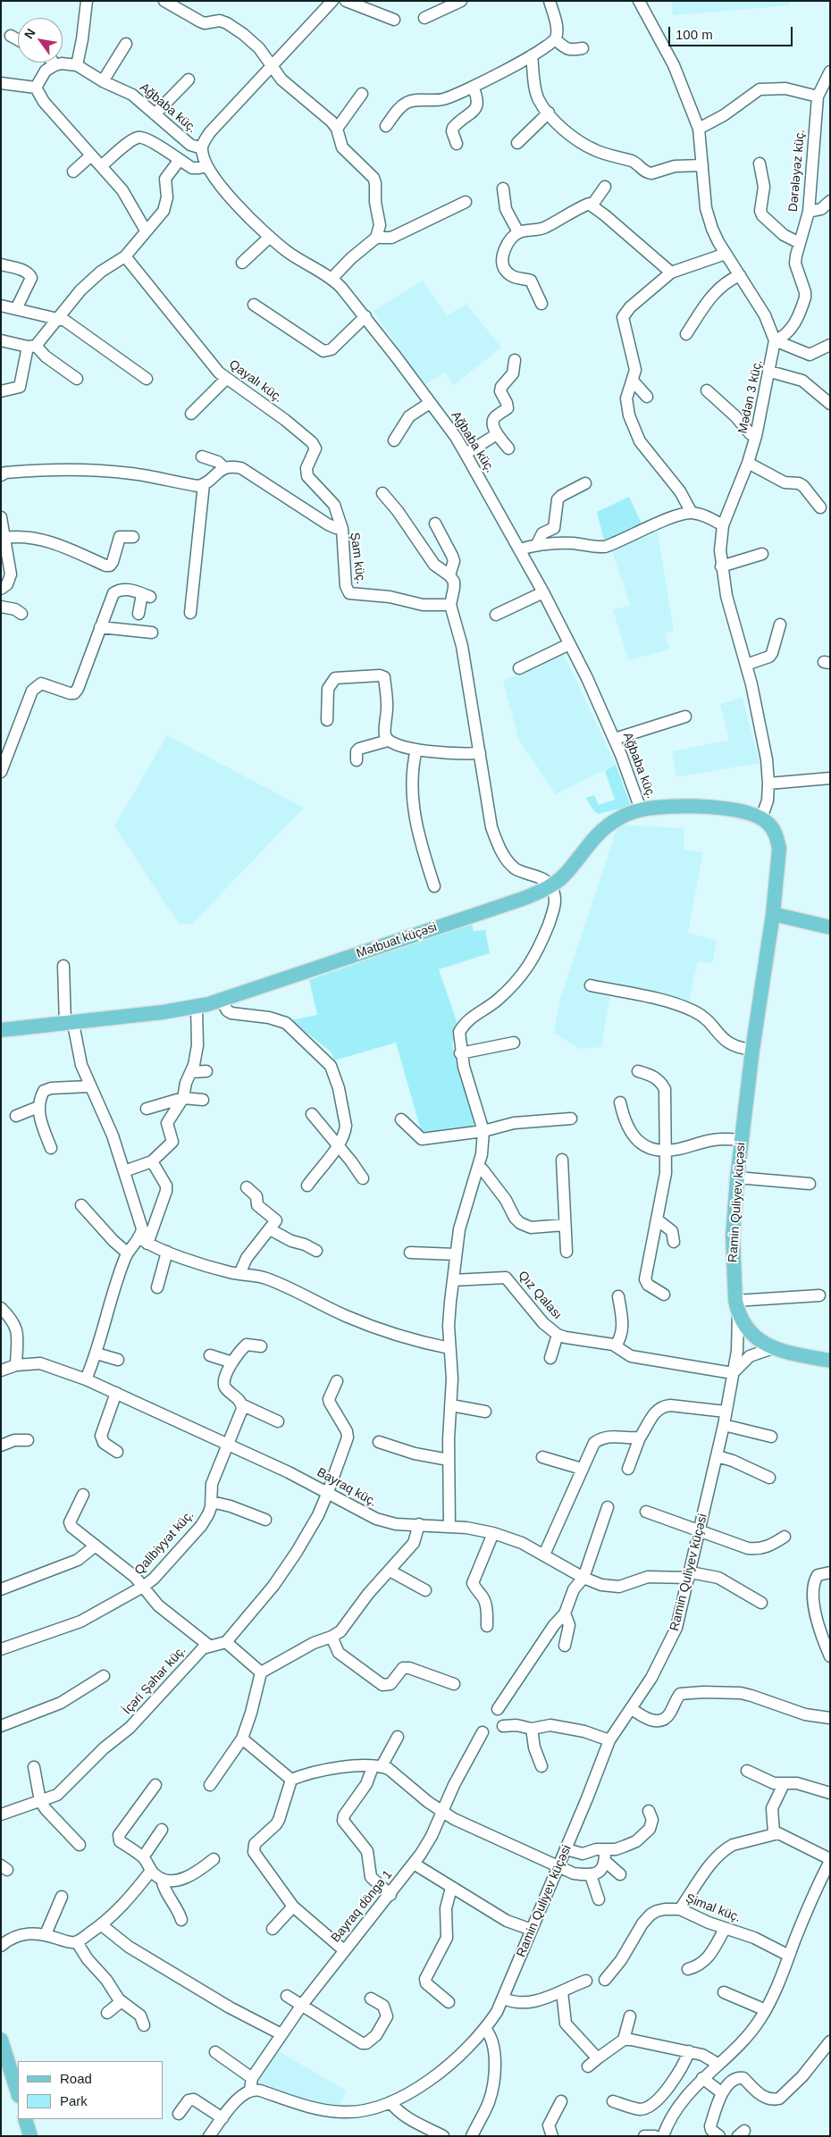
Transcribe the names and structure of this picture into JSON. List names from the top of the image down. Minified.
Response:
{"streets":{"main road":["Mətbuat küçəsi","Ramin Quliyev küçəsi"],"street":["Ağbaba küç.","Dərələyəz küç.","Qayalı küç.","Mədən 3 küç.","Şam küç.","Qız Qalası","Bayraq küç.","Qalibiyyət küç.","İçəri Şəhər küç.","Bayraq döngə 1","Şimal küç."]},"crossings":[["Ağbaba küç.","Mətbuat küçəsi"],["Dərələyəz küç.","Mədən 3 küç."],["Qayalı küç.","Şam küç."],["Mədən 3 küç.","Mətbuat küçəsi"],["Mədən 3 küç.","Ramin Quliyev küçəsi"],["Mətbuat küçəsi","Ramin Quliyev küçəsi"],["Ramin Quliyev küçəsi","Qız Qalası"],["Ramin Quliyev küçəsi","Bayraq küç."],["Ramin Quliyev küçəsi","Bayraq döngə 1"],["Bayraq küç.","Qalibiyyət küç."]],"legend":["Road","Park"],"scale_bar":"100 m","north":"top left"}
